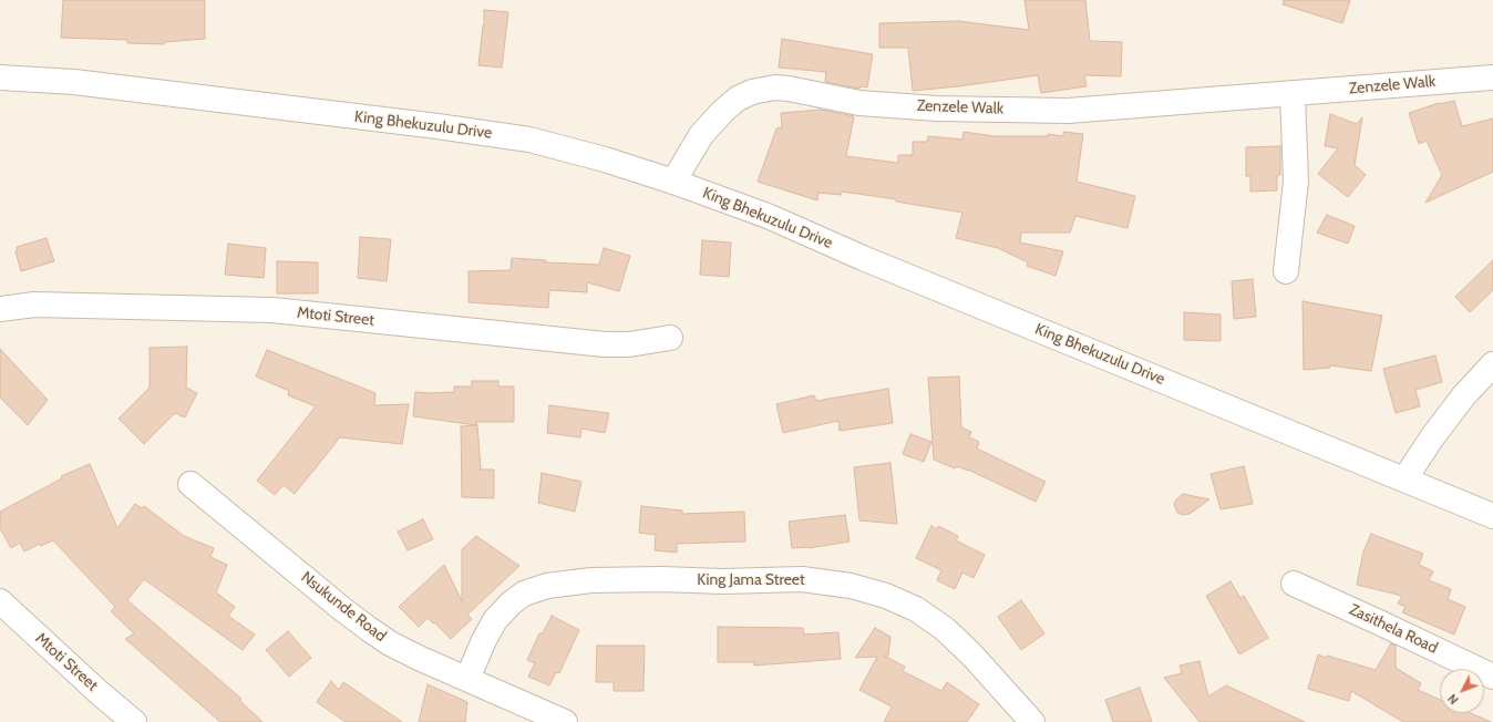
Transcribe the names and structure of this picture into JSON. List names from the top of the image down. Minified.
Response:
{"streets":{"street":["Zenzele Walk","King Bhekuzulu Drive","Mtoti Street","King Jama Street","Nsukunde Road","Zasithela Road"]},"crossings":[["Zenzele Walk","King Bhekuzulu Drive"],["King Jama Street","Nsukunde Road"]],"north":"bottom left"}
